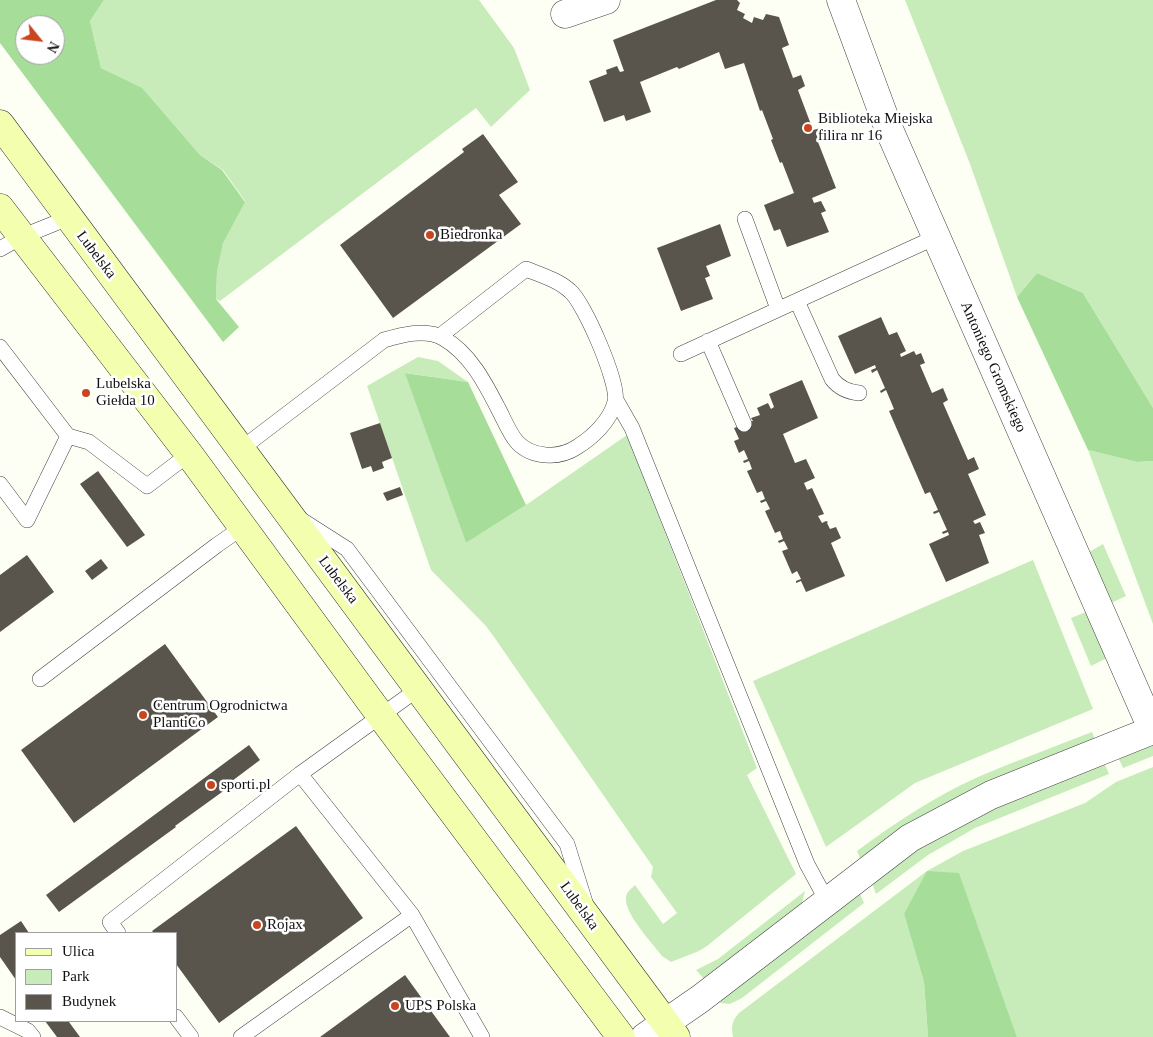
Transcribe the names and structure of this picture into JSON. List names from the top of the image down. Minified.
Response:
{"streets":{"main road":["Lubelska"],"street":["Antoniego Gromskiego"]},"places":["Biblioteka Miejska filira nr 16","Biedronka","Lubelska Giełda 10","Centrum Ogrodnictwa PlantiCo","sporti.pl","Rojax","UPS Polska"],"legend":["Ulica","Park","Budynek"],"north":"bottom right"}
